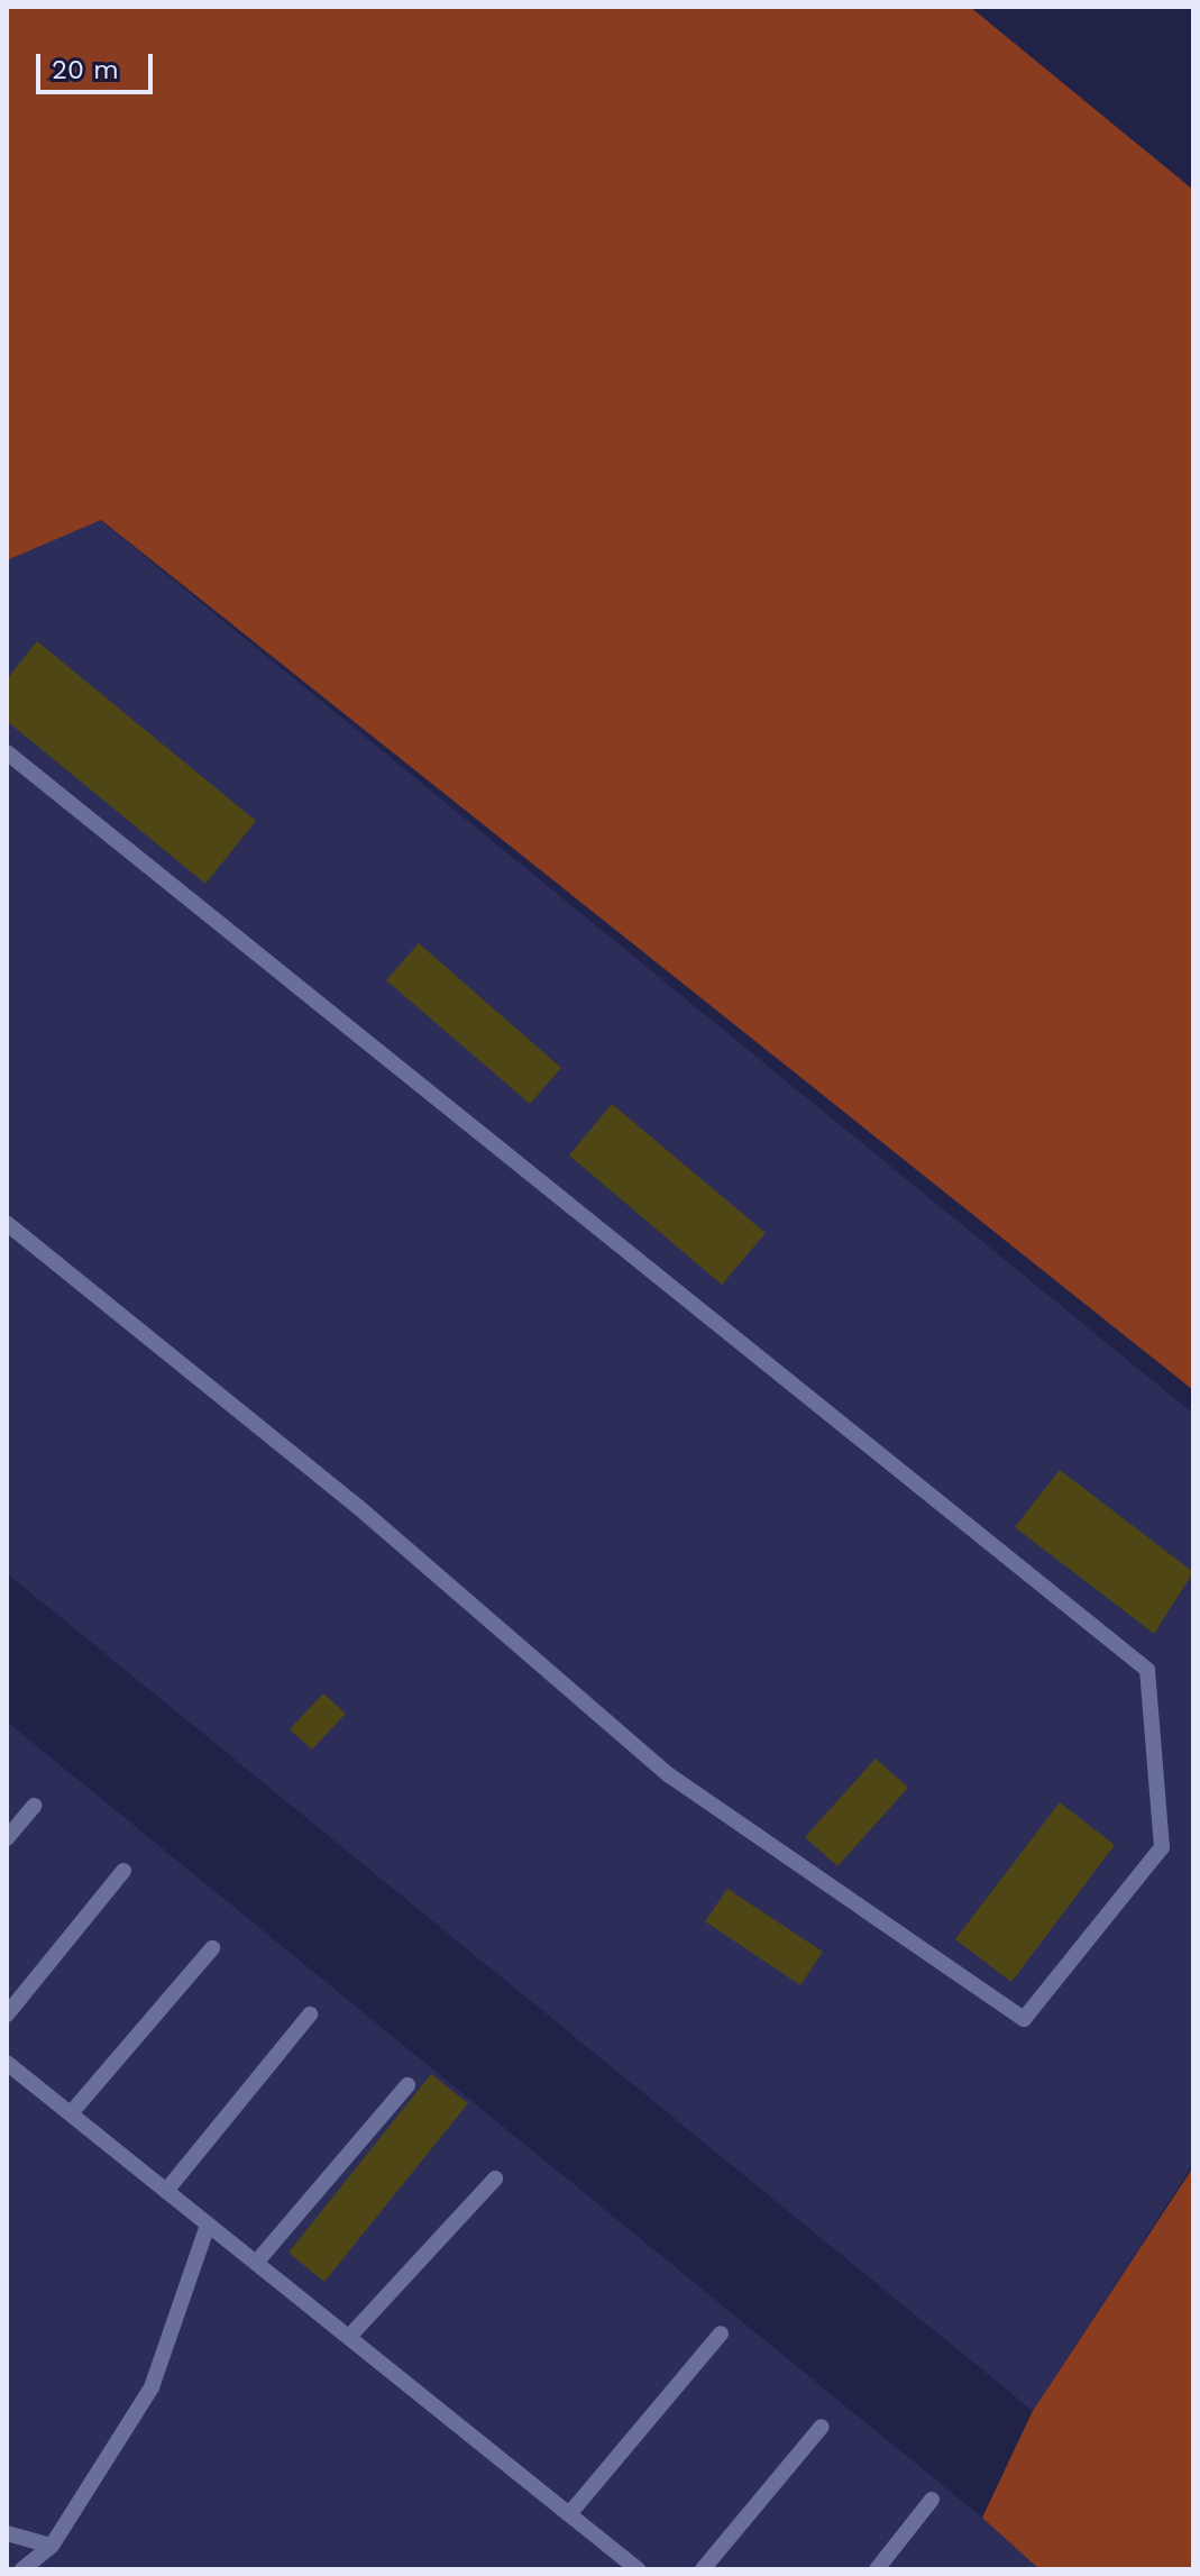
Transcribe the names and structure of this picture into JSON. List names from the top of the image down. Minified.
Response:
{"scale_bar":"20 m"}
